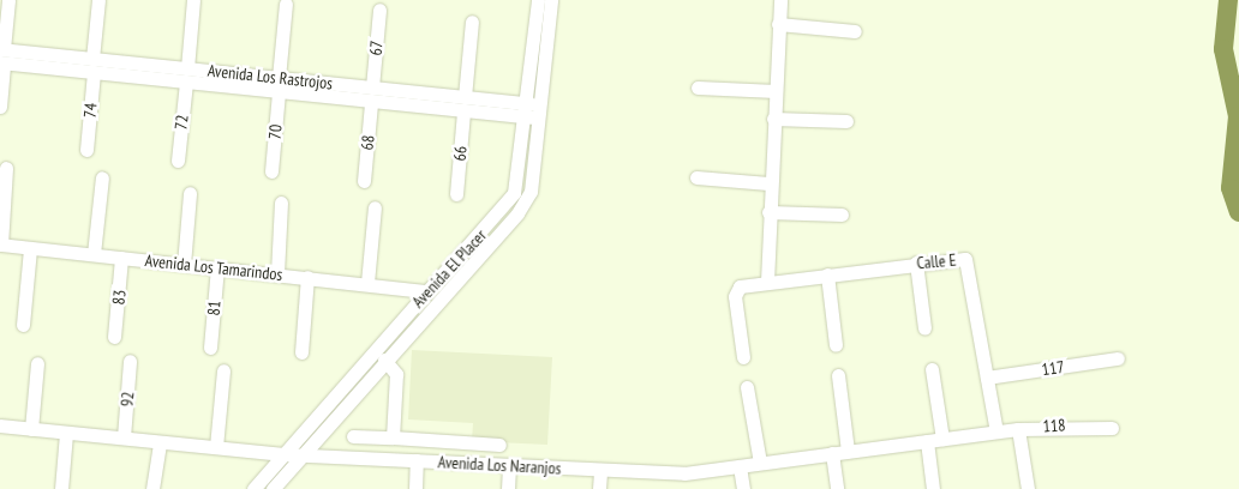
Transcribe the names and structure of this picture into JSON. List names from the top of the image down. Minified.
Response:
{"streets":{"street":["67","Avenida Los Rastrojos","74","72","70","68","66","Calle E","Avenida Los Tamarindos","Avenida El Placer","83","81","117","92","118","Avenida Los Naranjos"]},"crossings":[["67","Avenida Los Rastrojos"],["Avenida Los Rastrojos","74"],["Avenida Los Rastrojos","72"],["Avenida Los Rastrojos","70"],["Avenida Los Rastrojos","68"],["Avenida Los Rastrojos","66"],["Avenida Los Rastrojos","Avenida El Placer"],["Calle E","117"],["Calle E","118"],["Calle E","Avenida Los Naranjos"],["Avenida Los Tamarindos","Avenida El Placer"],["Avenida Los Tamarindos","83"],["Avenida Los Tamarindos","81"],["Avenida El Placer","Avenida Los Naranjos"],["92","Avenida Los Naranjos"],["118","Avenida Los Naranjos"]]}
